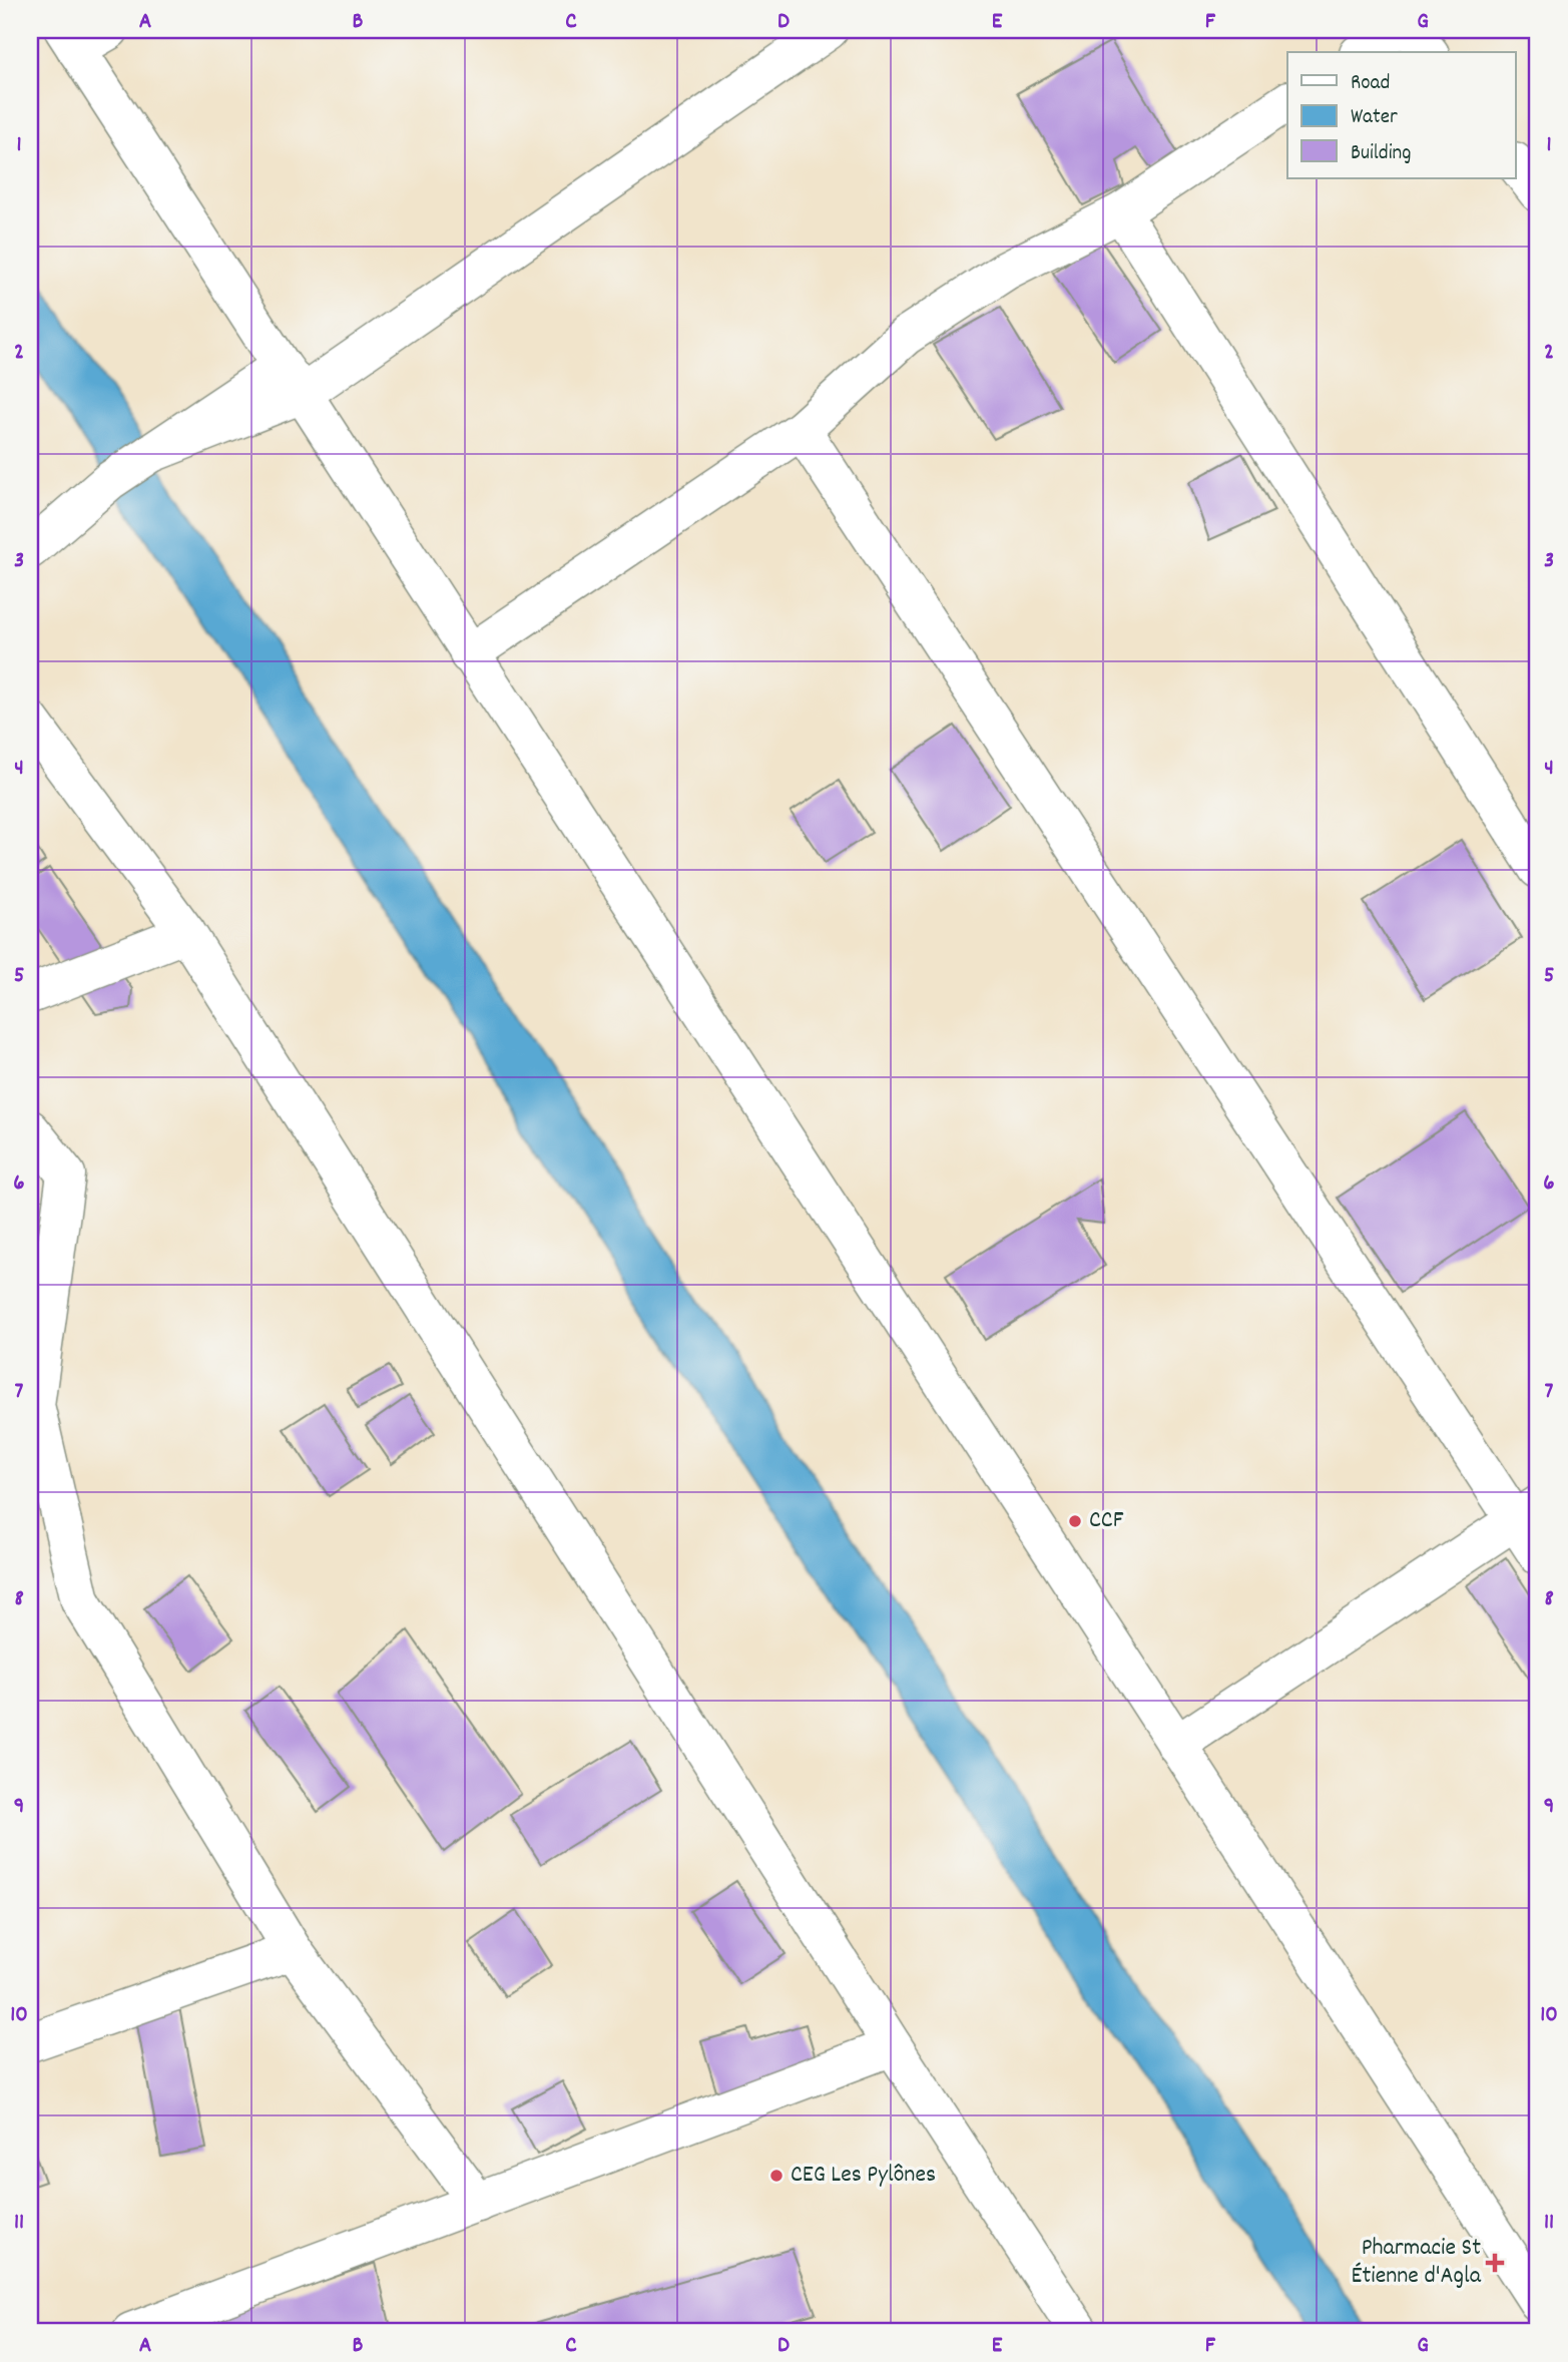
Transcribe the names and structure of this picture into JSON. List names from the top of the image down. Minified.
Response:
{"places":{"other":["CCF","CEG Les Pylônes"],"health":["Pharmacie St Étienne d'Agla"]},"legend":["Road","Water","Building"],"grid":{"columns":["A","B","C","D","E","F","G"],"rows":["1","2","3","4","5","6","7","8","9","10","11"]}}
